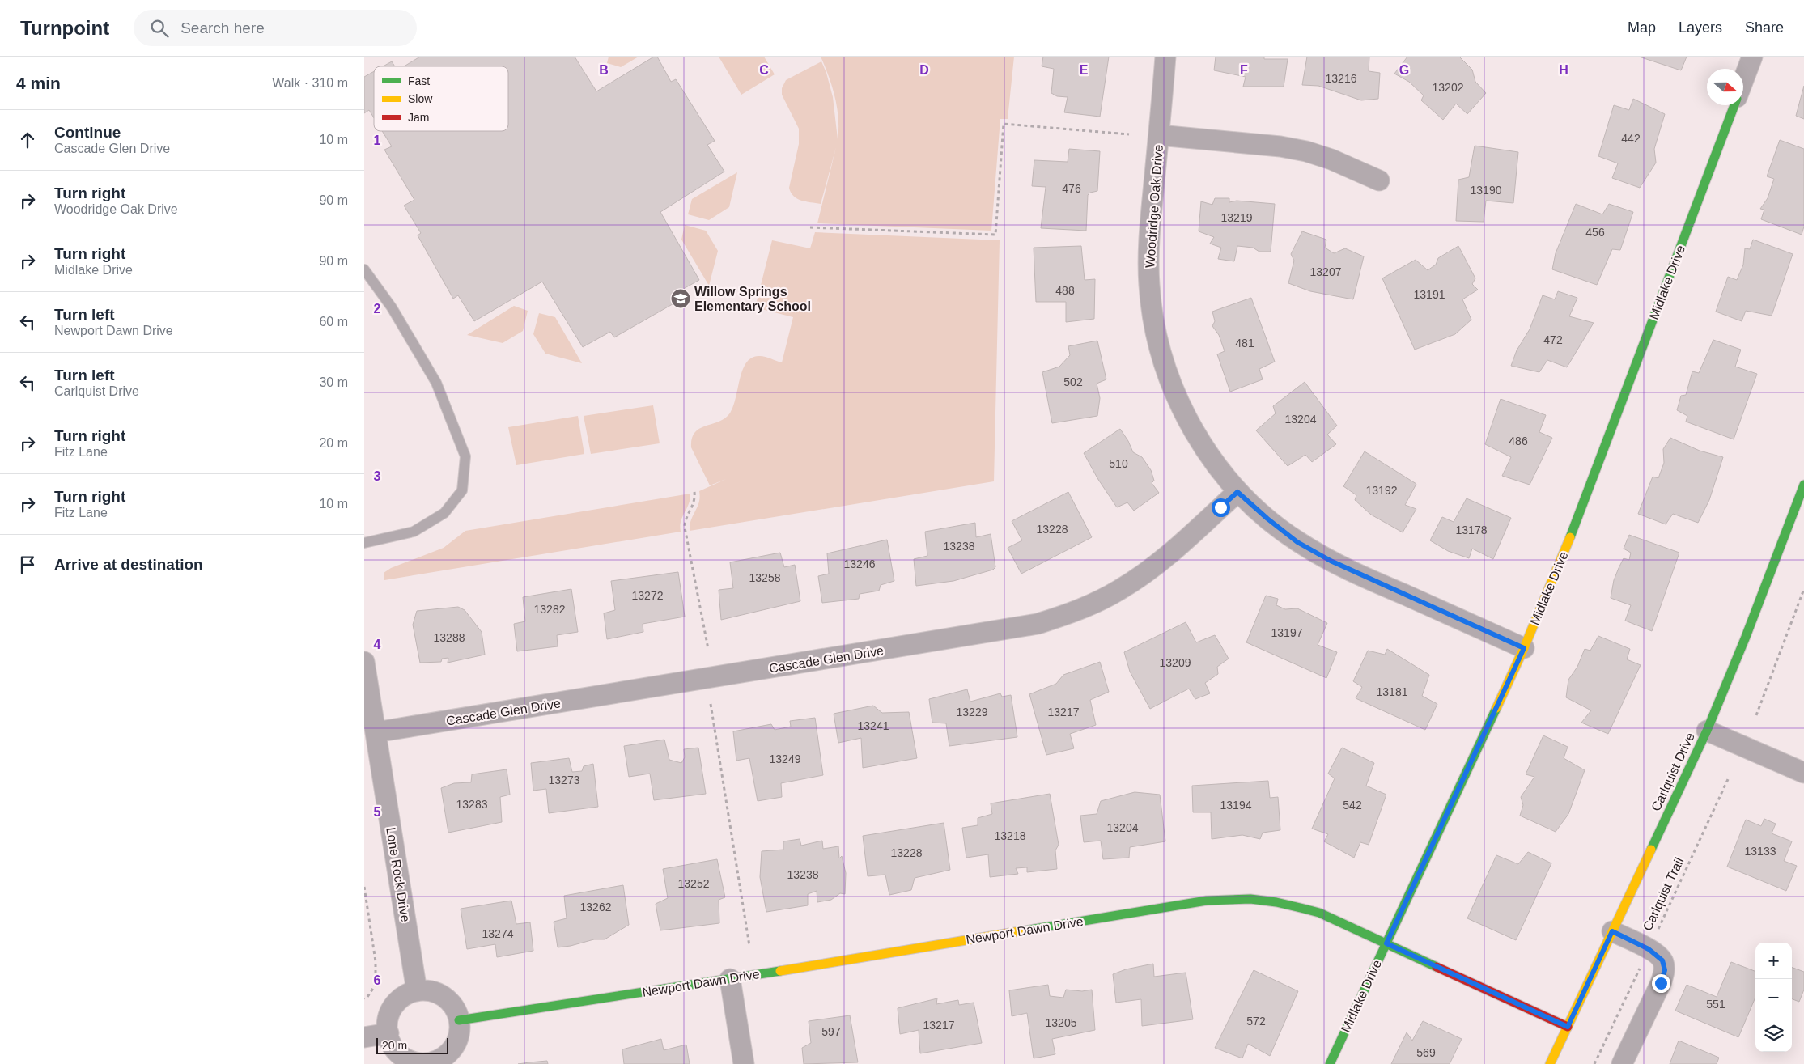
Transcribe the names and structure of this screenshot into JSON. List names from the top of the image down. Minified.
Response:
{"streets":{"street":["Woodridge Oak Drive","Midlake Drive","Cascade Glen Drive","Carlquist Drive","Lone Rock Drive","Newport Dawn Drive"],"path":["Carlquist Trail"]},"crossings":[["Woodridge Oak Drive","Midlake Drive"],["Woodridge Oak Drive","Cascade Glen Drive"],["Midlake Drive","Newport Dawn Drive"],["Cascade Glen Drive","Lone Rock Drive"],["Carlquist Drive","Newport Dawn Drive"],["Lone Rock Drive","Newport Dawn Drive"]],"places":{"school or university":["Willow Springs Elementary School"]},"house_numbers":["13216","13202","442","476","13190","13219","456","13207","488","13191","472","481","502","13204","486","510","13192","13228","13178","13238","13246","13258","13272","13282","13197","13288","13209","13181","13229","13217","13241","13249","13273","13283","13194","542","13204","13218","13133","13228","13238","13252","13262","13274","551","572","13205","13217","597","569"],"legend":["Fast","Slow","Jam"],"scale_bar":"20 m","north":"right","page":{"header":"Turnpoint","search":"Search here","nav":["Map","Layers","Share"],"heading":["4 min","Walk · 310 m"],"list":[["Continue","Cascade Glen Drive","10 m"],["Turn right","Woodridge Oak Drive","90 m"],["Turn right","Midlake Drive","90 m"],["Turn left","Newport Dawn Drive","60 m"],["Turn left","Carlquist Drive","30 m"],["Turn right","Fitz Lane","20 m"],["Turn right","Fitz Lane","10 m"],"Arrive at destination"],"map_buttons":["+","−"],"scale":"20 m"},"grid":{"columns":["B","C","D","E","F","G","H"],"rows":["1","2","3","4","5","6"]}}
